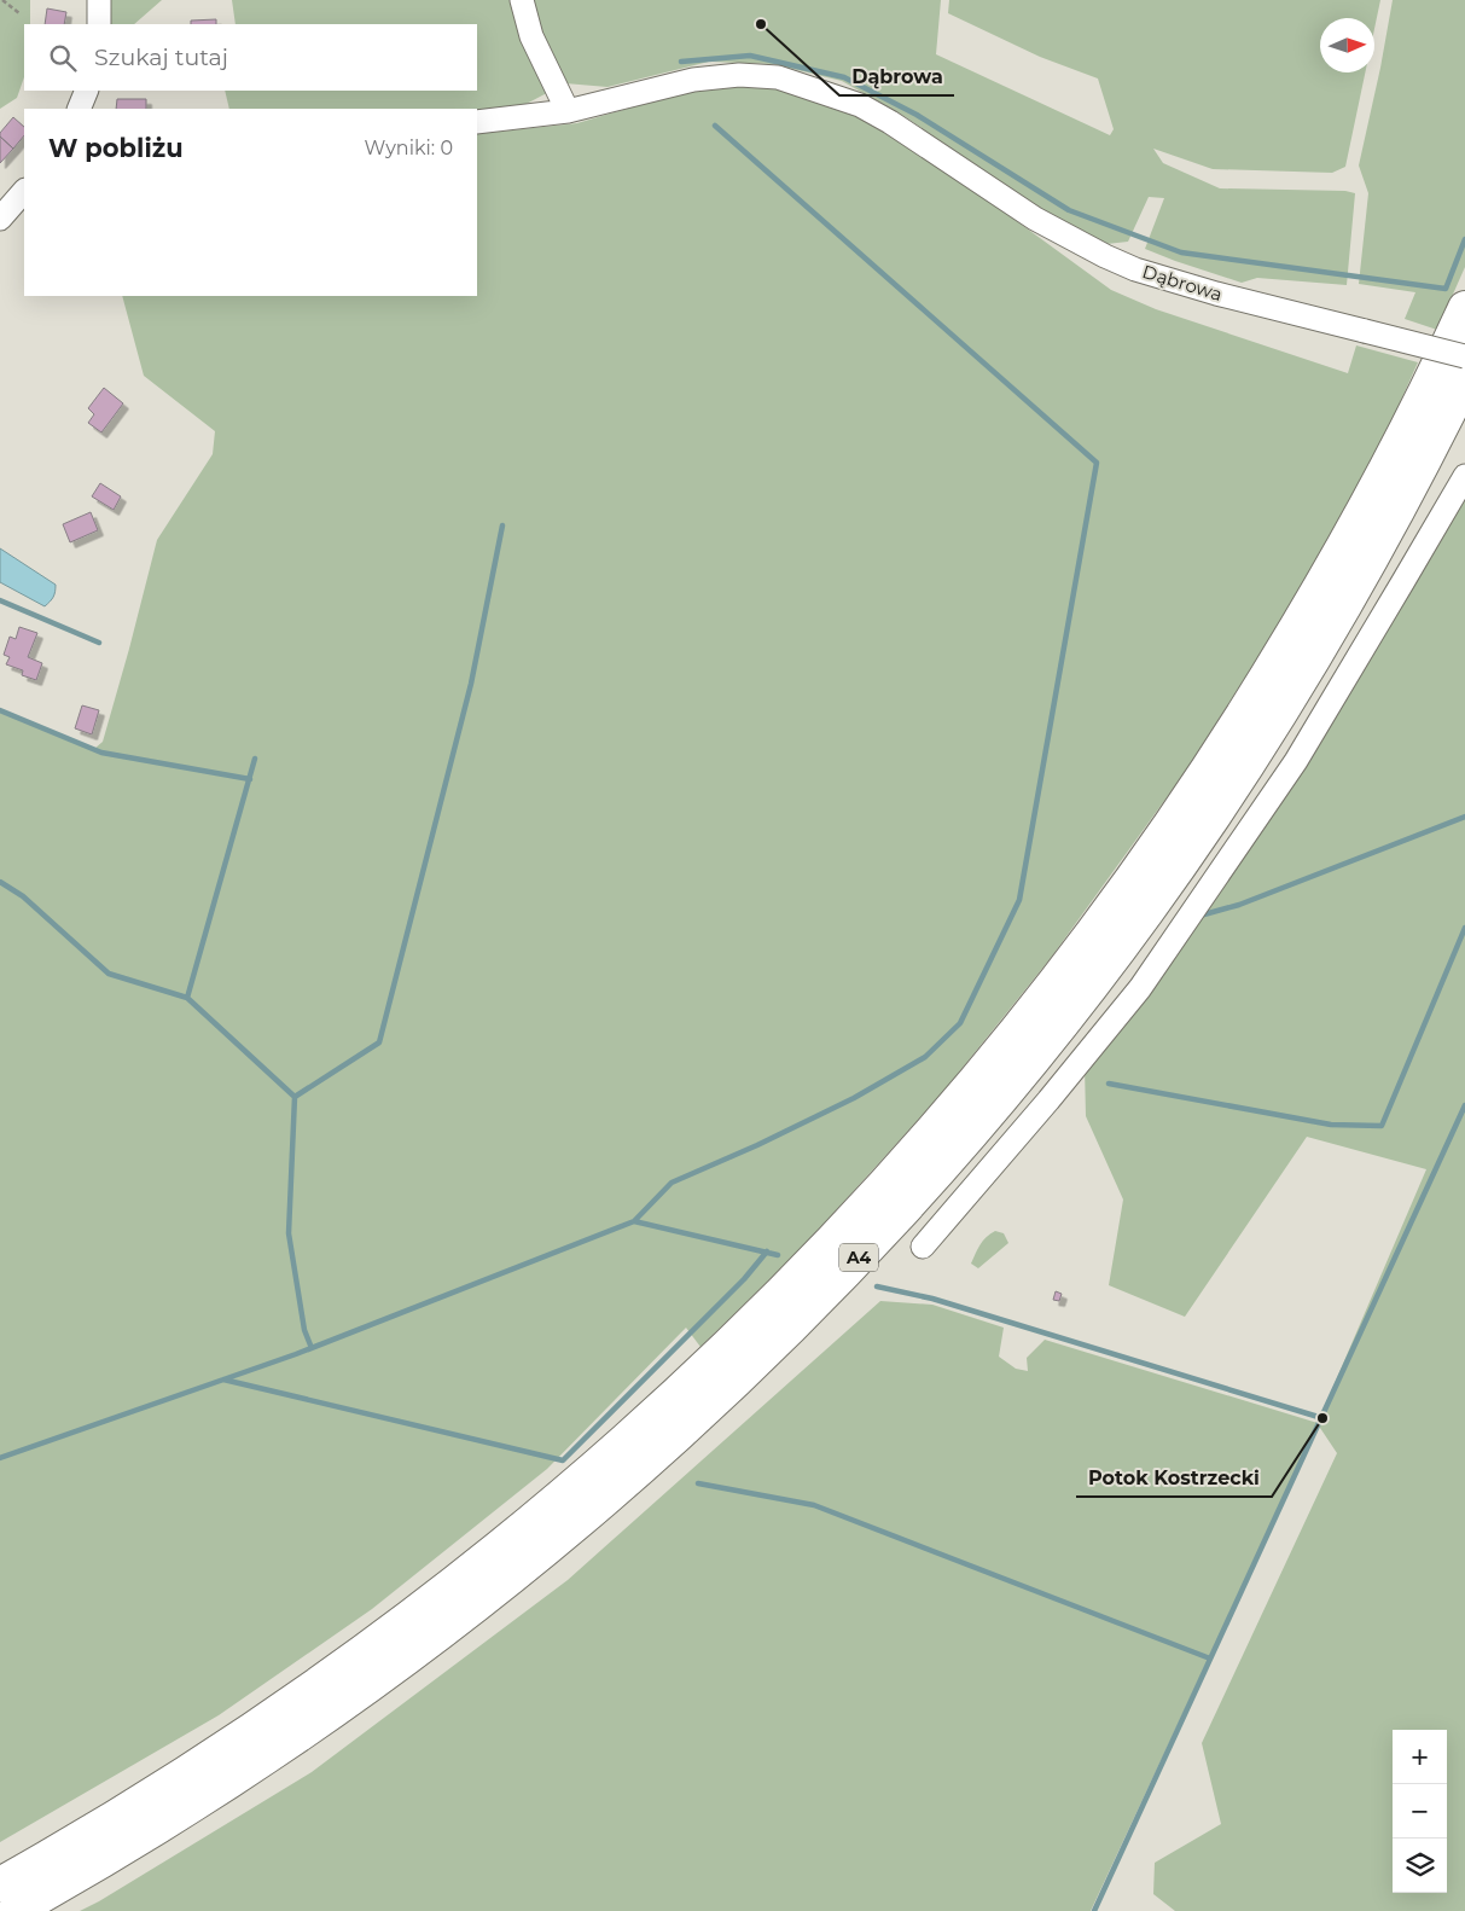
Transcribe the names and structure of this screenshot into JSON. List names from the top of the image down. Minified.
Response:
{"streets":{"highway":["A4"],"street":["Dąbrowa"]},"places":["Dąbrowa","Potok Kostrzecki"],"north":"right","page":{"search":"Szukaj tutaj","heading":["W pobliżu","Wyniki: 0"],"map_buttons":["+","−"]}}
